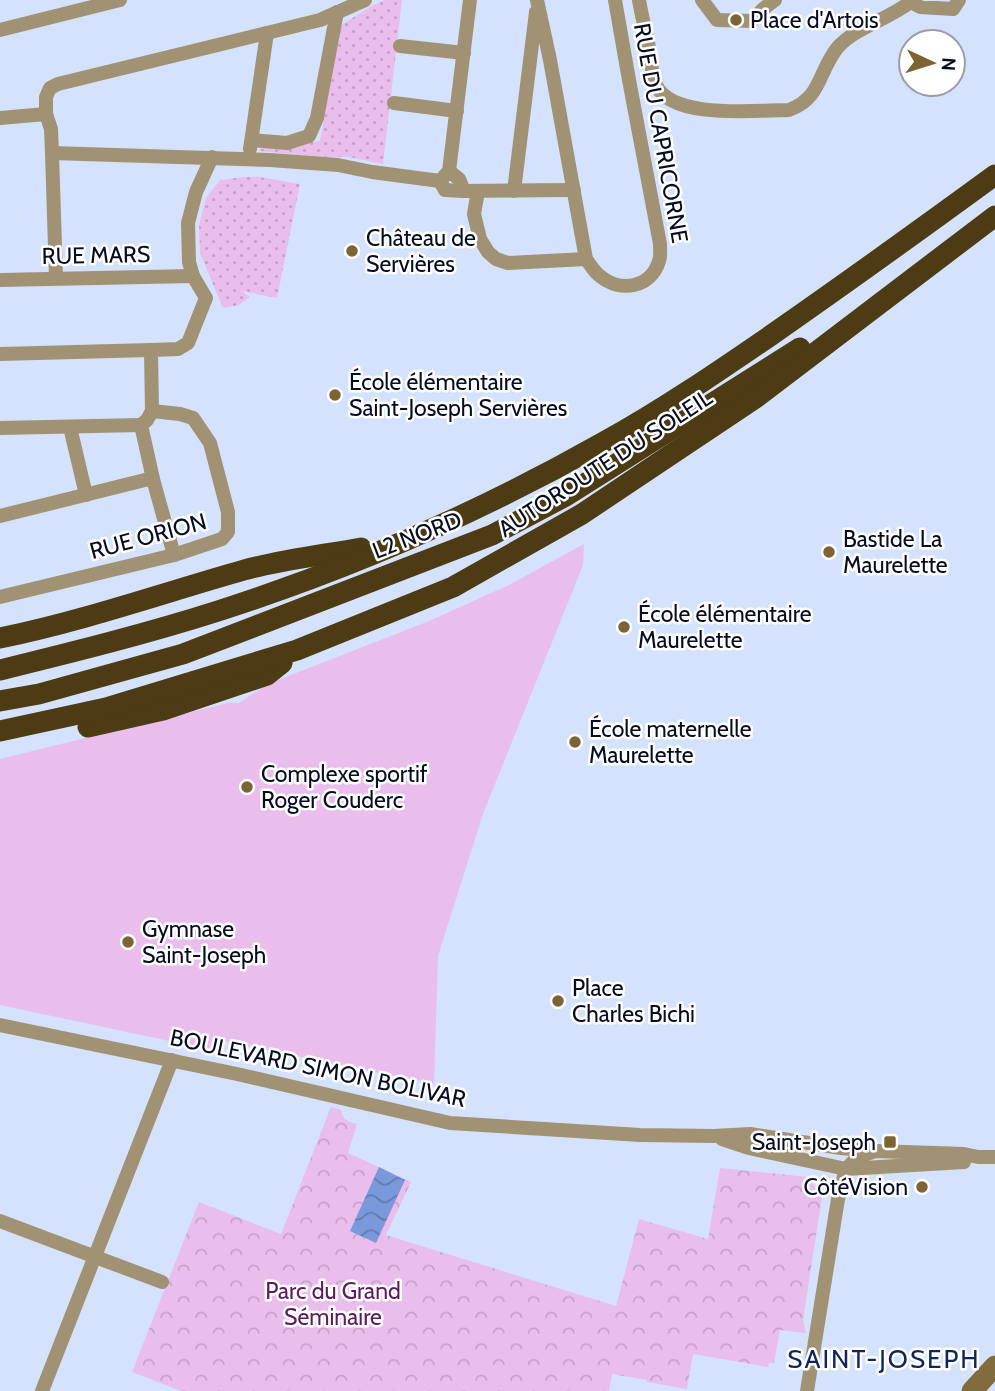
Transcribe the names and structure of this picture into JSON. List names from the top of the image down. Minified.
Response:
{"streets":{"highway":["AUTOROUTE DU SOLEIL","L2 NORD"],"street":["RUE DU CAPRICORNE","RUE MARS","RUE ORION","BOULEVARD SIMON BOLIVAR"]},"crossings":[["AUTOROUTE DU SOLEIL","L2 NORD"]],"districts":["SAINT-JOSEPH"],"parks":["Parc du Grand Séminaire"],"places":{"other":["Place d'Artois","Château de Servières","École élémentaire Saint-Joseph Servières","Bastide La Maurelette","École élémentaire Maurelette","École maternelle Maurelette","Complexe sportif Roger Couderc","Gymnase Saint-Joseph","Place Charles Bichi","CôtéVision"],"transit":["Saint-Joseph"]},"north":"right"}
